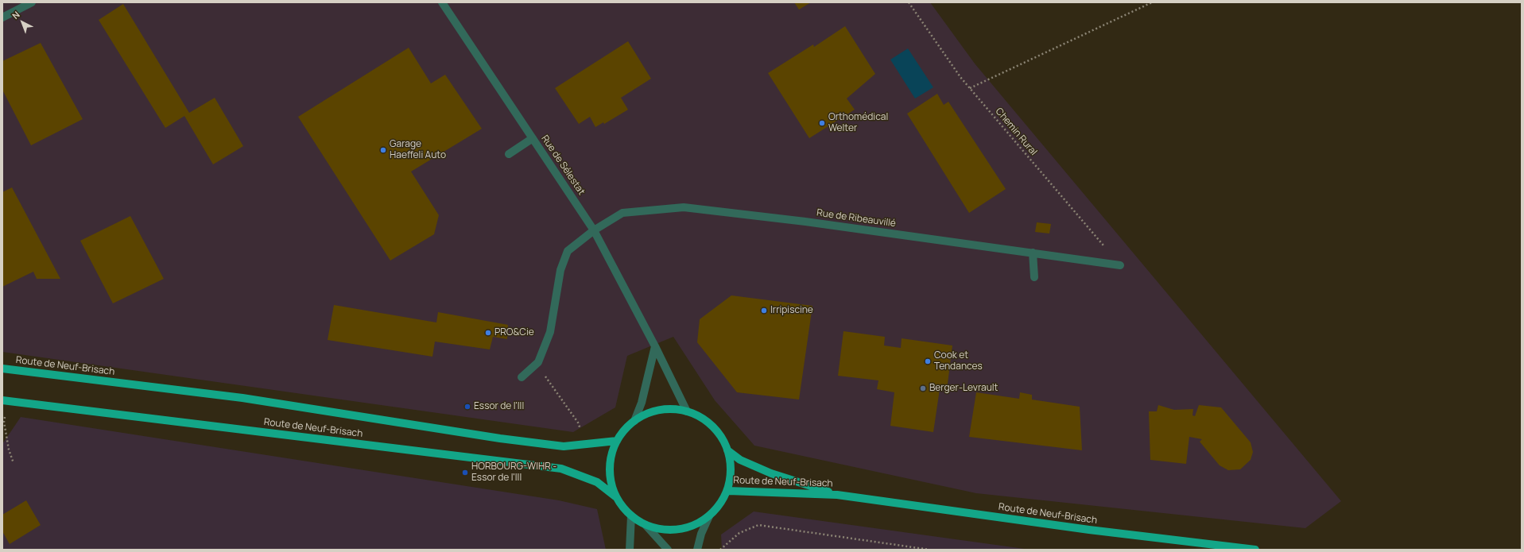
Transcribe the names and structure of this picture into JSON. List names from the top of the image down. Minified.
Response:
{"streets":{"main road":["Route de Neuf-Brisach"],"street":["Rue de Sélestat","Rue de Ribeauvillé"],"path":["Chemin Rural"]},"crossings":[["Chemin Rural","Rue de Ribeauvillé"],["Rue de Sélestat","Rue de Ribeauvillé"],["Rue de Sélestat","Route de Neuf-Brisach"]],"places":["Orthomédical Welter","Garage Haeffeli Auto","Irripiscine","PRO&Cie","Cook et Tendances","Berger-Levrault","Essor de l'Ill","HORBOURG-WIHR - Essor de l'Ill"],"north":"top left"}
